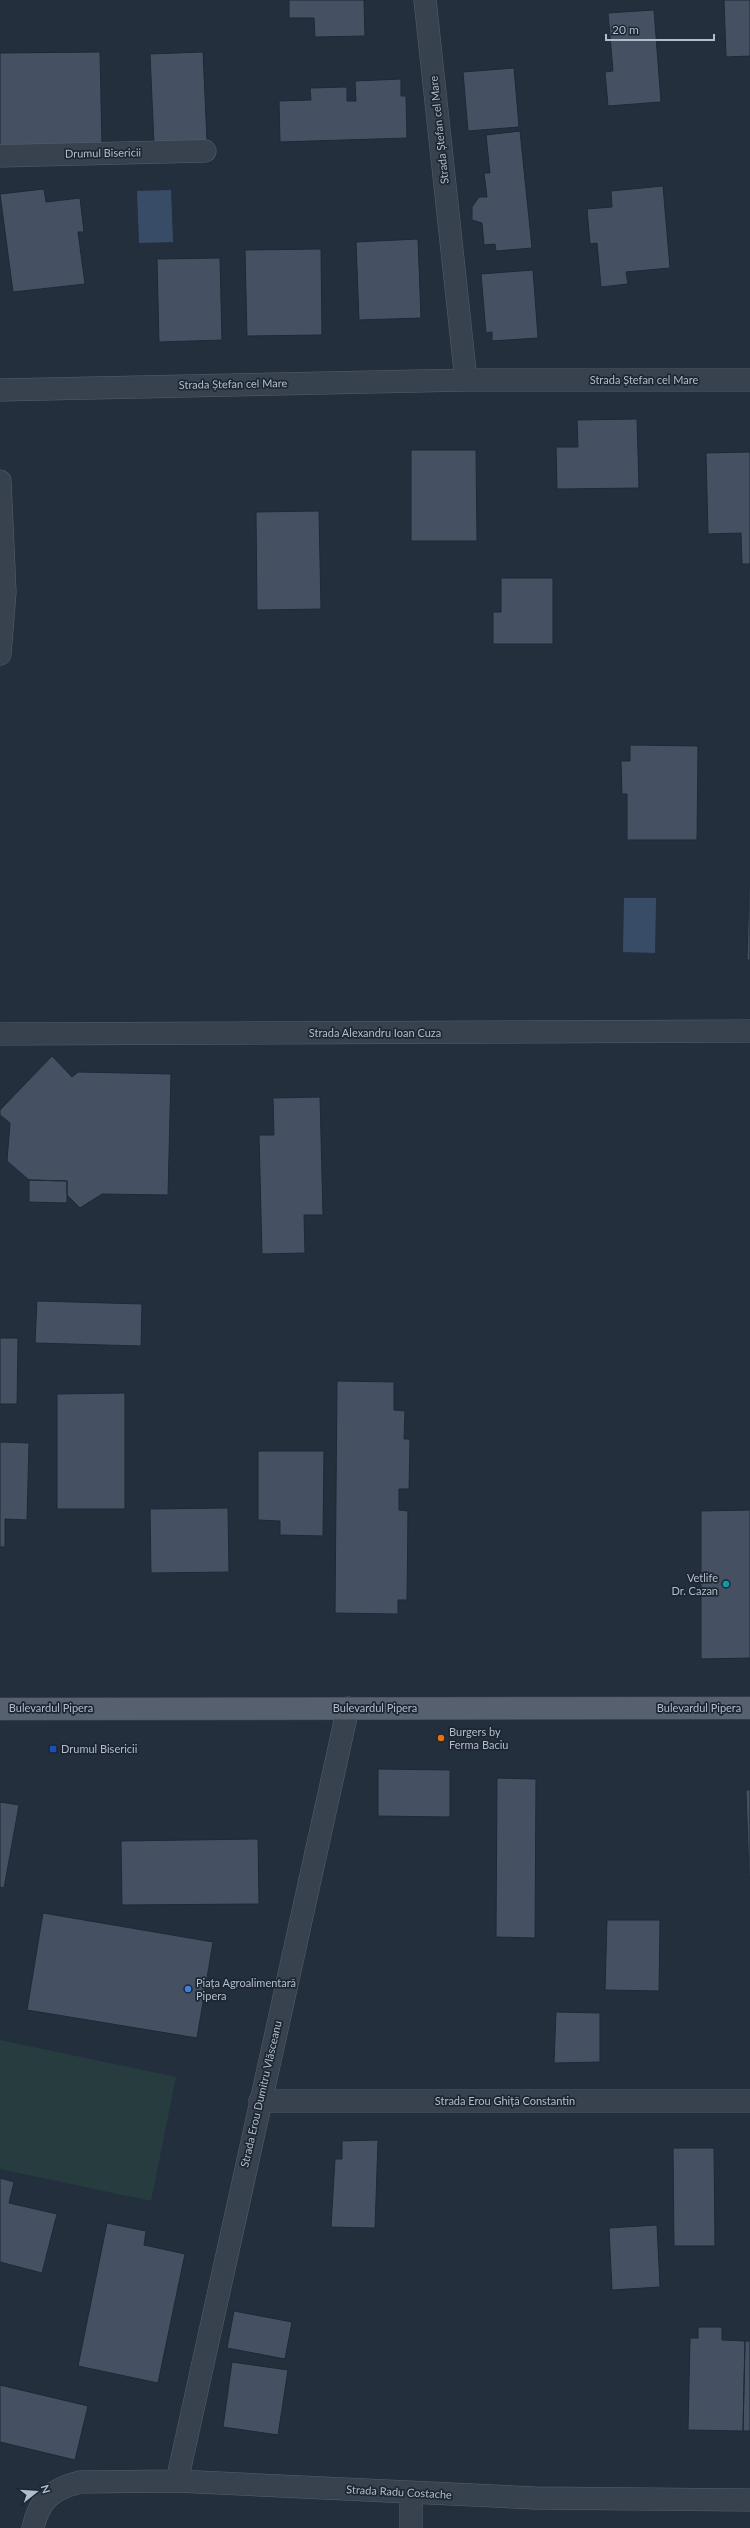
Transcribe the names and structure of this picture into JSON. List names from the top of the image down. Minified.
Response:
{"streets":{"main road":["Bulevardul Pipera"],"street":["Strada Ștefan cel Mare","Drumul Bisericii","Strada Alexandru Ioan Cuza","Strada Erou Dumitru Vlăsceanu","Strada Erou Ghiță Constantin","Strada Radu Costache"]},"crossings":[["Bulevardul Pipera","Strada Erou Dumitru Vlăsceanu"],["Strada Erou Dumitru Vlăsceanu","Strada Erou Ghiță Constantin"],["Strada Erou Dumitru Vlăsceanu","Strada Radu Costache"]],"places":{"other":["Vetlife Dr. Cazan","Burgers by Ferma Baciu","Piața Agroalimentară Pipera"],"transit":["Drumul Bisericii"]},"scale_bar":"20 m","north":"right"}
